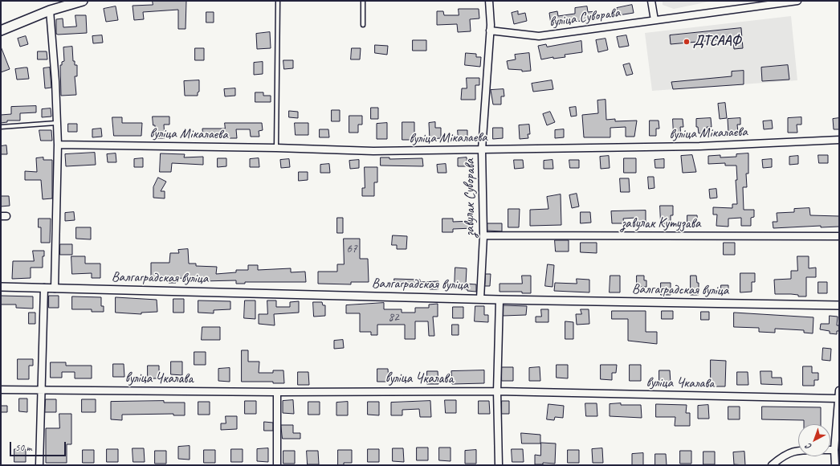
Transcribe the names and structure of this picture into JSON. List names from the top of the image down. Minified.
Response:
{"streets":{"street":["вуліца Суворава","вуліца Мікалаева","завулак Суворава","завулак Кутузава","Валгаградская вуліца","вуліца Чкалава"]},"crossings":[["вуліца Суворава","завулак Суворава"],["вуліца Мікалаева","завулак Суворава"],["завулак Суворава","завулак Кутузава"],["завулак Суворава","Валгаградская вуліца"]],"places":["ДТСААФ"],"house_numbers":["67","82"],"scale_bar":"50 m","north":"bottom left"}
